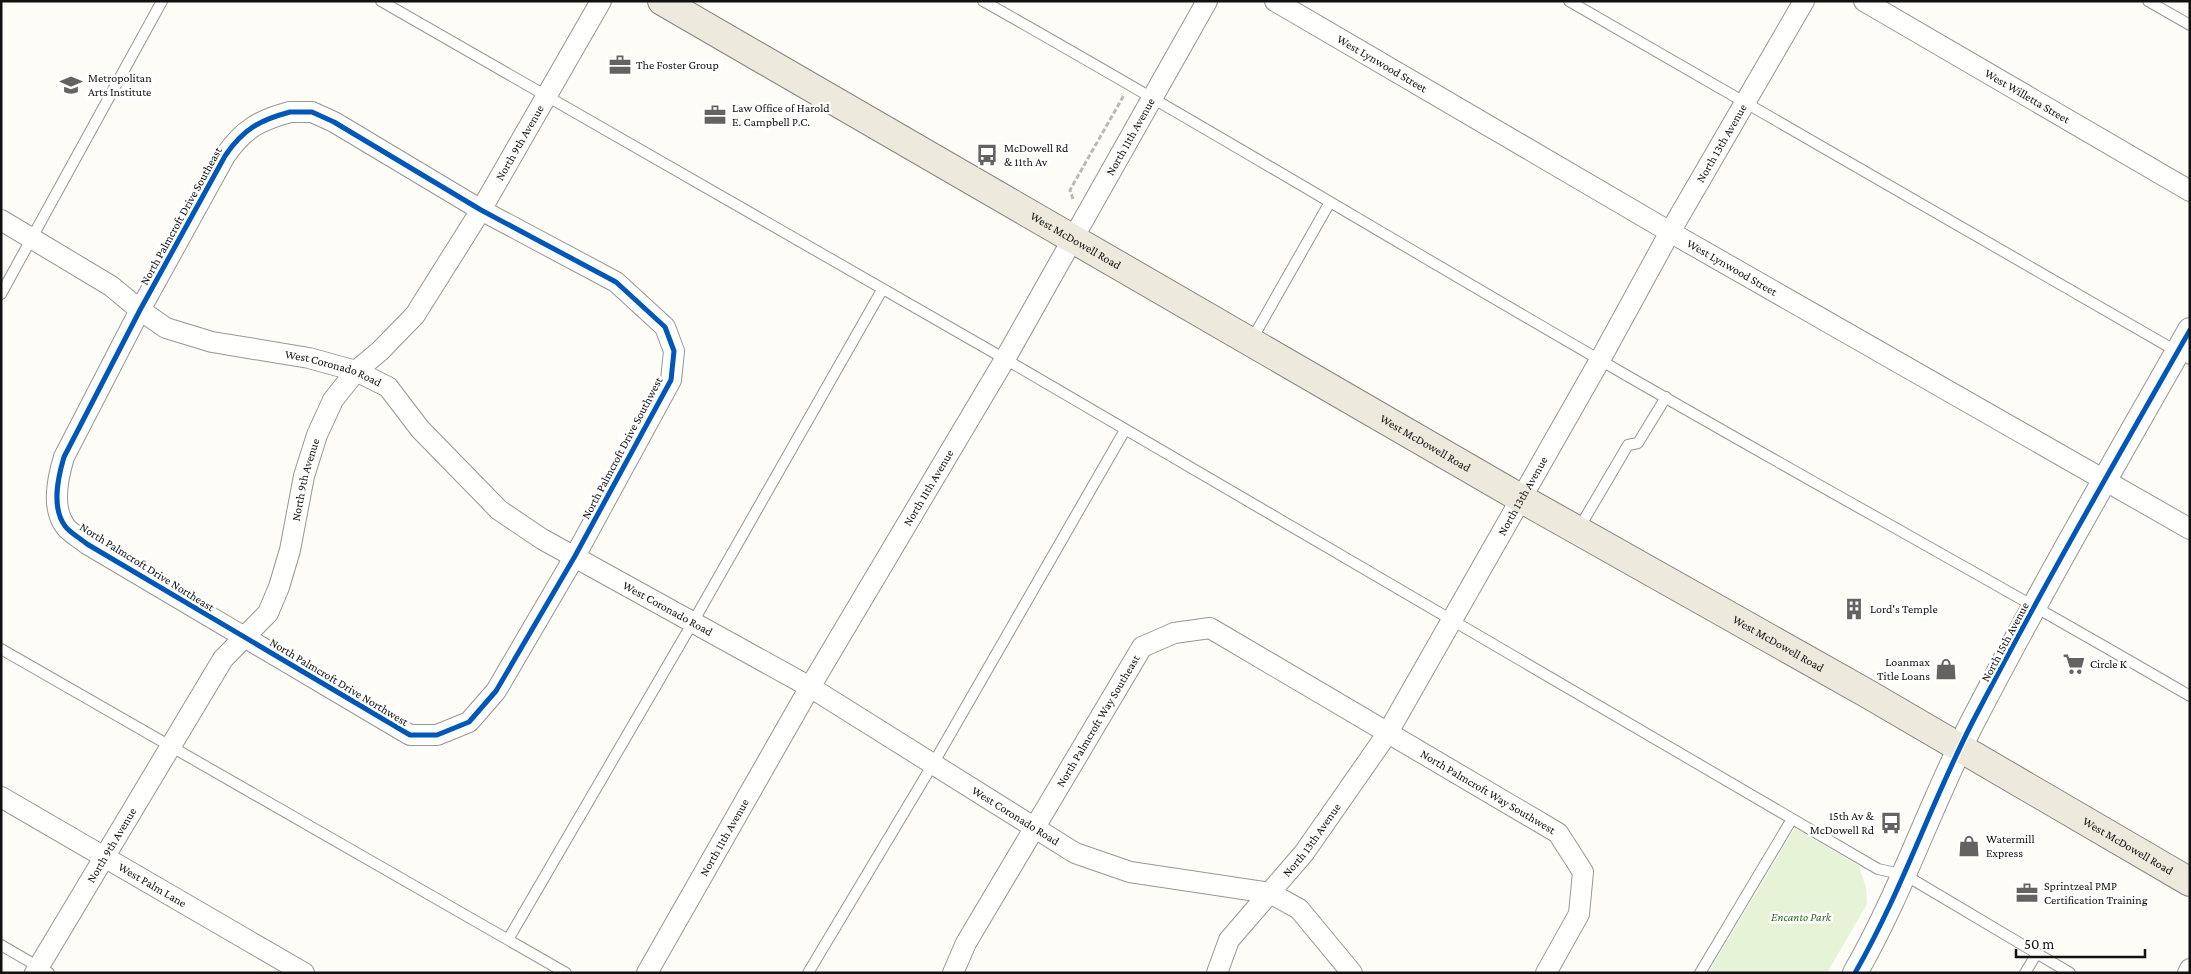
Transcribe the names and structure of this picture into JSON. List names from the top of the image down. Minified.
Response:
{"streets":{"main road":["West McDowell Road"],"street":["West Lynwood Street","West Willetta Street","North 11th Avenue","North 9th Avenue","North 13th Avenue","North Palmcroft Drive Southeast","West Coronado Road","North Palmcroft Drive Southwest","North Palmcroft Drive Northeast","North 15th Avenue","North Palmcroft Drive Northwest","North Palmcroft Way Southeast","North Palmcroft Way Southwest","West Palm Lane"]},"crossings":[["West Lynwood Street","North 13th Avenue"],["West Lynwood Street","North 15th Avenue"],["North 11th Avenue","West McDowell Road"],["North 11th Avenue","West Coronado Road"],["North 9th Avenue","North Palmcroft Drive Southeast"],["North 9th Avenue","West Coronado Road"],["North 9th Avenue","North Palmcroft Drive Southwest"],["North 9th Avenue","North Palmcroft Drive Northeast"],["North 9th Avenue","North Palmcroft Drive Northwest"],["North 9th Avenue","West Palm Lane"],["North 13th Avenue","West McDowell Road"],["North 13th Avenue","West Coronado Road"],["North 13th Avenue","North Palmcroft Way Southeast"],["North 13th Avenue","North Palmcroft Way Southwest"],["North Palmcroft Drive Southeast","West Coronado Road"],["North Palmcroft Drive Southeast","North Palmcroft Drive Southwest"],["North Palmcroft Drive Southeast","North Palmcroft Drive Northeast"],["West McDowell Road","North 15th Avenue"],["West Coronado Road","North Palmcroft Drive Southwest"],["West Coronado Road","North Palmcroft Drive Northeast"],["West Coronado Road","North Palmcroft Drive Northwest"],["West Coronado Road","North Palmcroft Way Southeast"],["North Palmcroft Drive Southwest","North Palmcroft Drive Northwest"],["North Palmcroft Drive Northeast","North Palmcroft Drive Northwest"],["North Palmcroft Way Southeast","North Palmcroft Way Southwest"]],"parks":["Encanto Park"],"places":{"office":["The Foster Group","Law Office of Harold E. Campbell P.C.","Sprintzeal PMP Certification Training"],"school or university":["Metropolitan Arts Institute"],"bus stop":["McDowell Rd & 11th Av","15th Av & McDowell Rd"],"building":["Lord's Temple"],"supermarket":["Circle K"],"shop":["Loanmax Title Loans","Watermill Express"]},"scale_bar":"50 m"}
